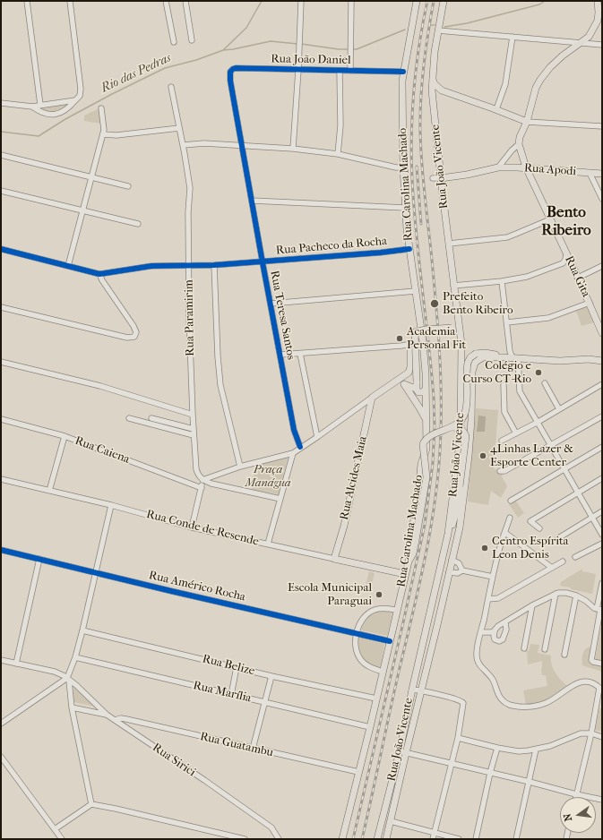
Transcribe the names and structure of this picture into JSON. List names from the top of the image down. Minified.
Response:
{"streets":{"main road":["Rua João Vicente","Rua Apodi","Rua Carolina Machado","Rua Gita","Rua Alcides Maia","Rua Conde de Resende"],"street":["Rua João Daniel","Rua Pacheco da Rocha","Rua Teresa Santos","Rua Paramirim","Rua Caiena","Rua Américo Rocha","Rua Belize","Rua Marília","Rua Guatambu","Rua Sirici"]},"crossings":[["Rua João Daniel","Rua Carolina Machado"],["Rua João Daniel","Rua Teresa Santos"],["Rua João Vicente","Rua Apodi"],["Rua Apodi","Rua Gita"],["Rua Carolina Machado","Rua Pacheco da Rocha"],["Rua Carolina Machado","Rua Conde de Resende"],["Rua Carolina Machado","Rua Américo Rocha"],["Rua Carolina Machado","Rua Belize"],["Rua Carolina Machado","Rua Marília"],["Rua Carolina Machado","Rua Guatambu"],["Rua Pacheco da Rocha","Rua Teresa Santos"],["Rua Pacheco da Rocha","Rua Paramirim"],["Rua Paramirim","Rua Caiena"],["Rua Paramirim","Rua Conde de Resende"],["Rua Alcides Maia","Rua Conde de Resende"],["Rua Guatambu","Rua Sirici"]],"districts":["Bento Ribeiro"],"water":["Rio das Pedras"],"parks":["Praça Manágua"],"places":["Prefeito Bento Ribeiro","Academia Personal Fit","Colégio e Curso CT-Rio","4Linhas Lazer & Esporte Center","Centro Espírita Leon Denis","Escola Municipal Paraguai"],"north":"left"}
